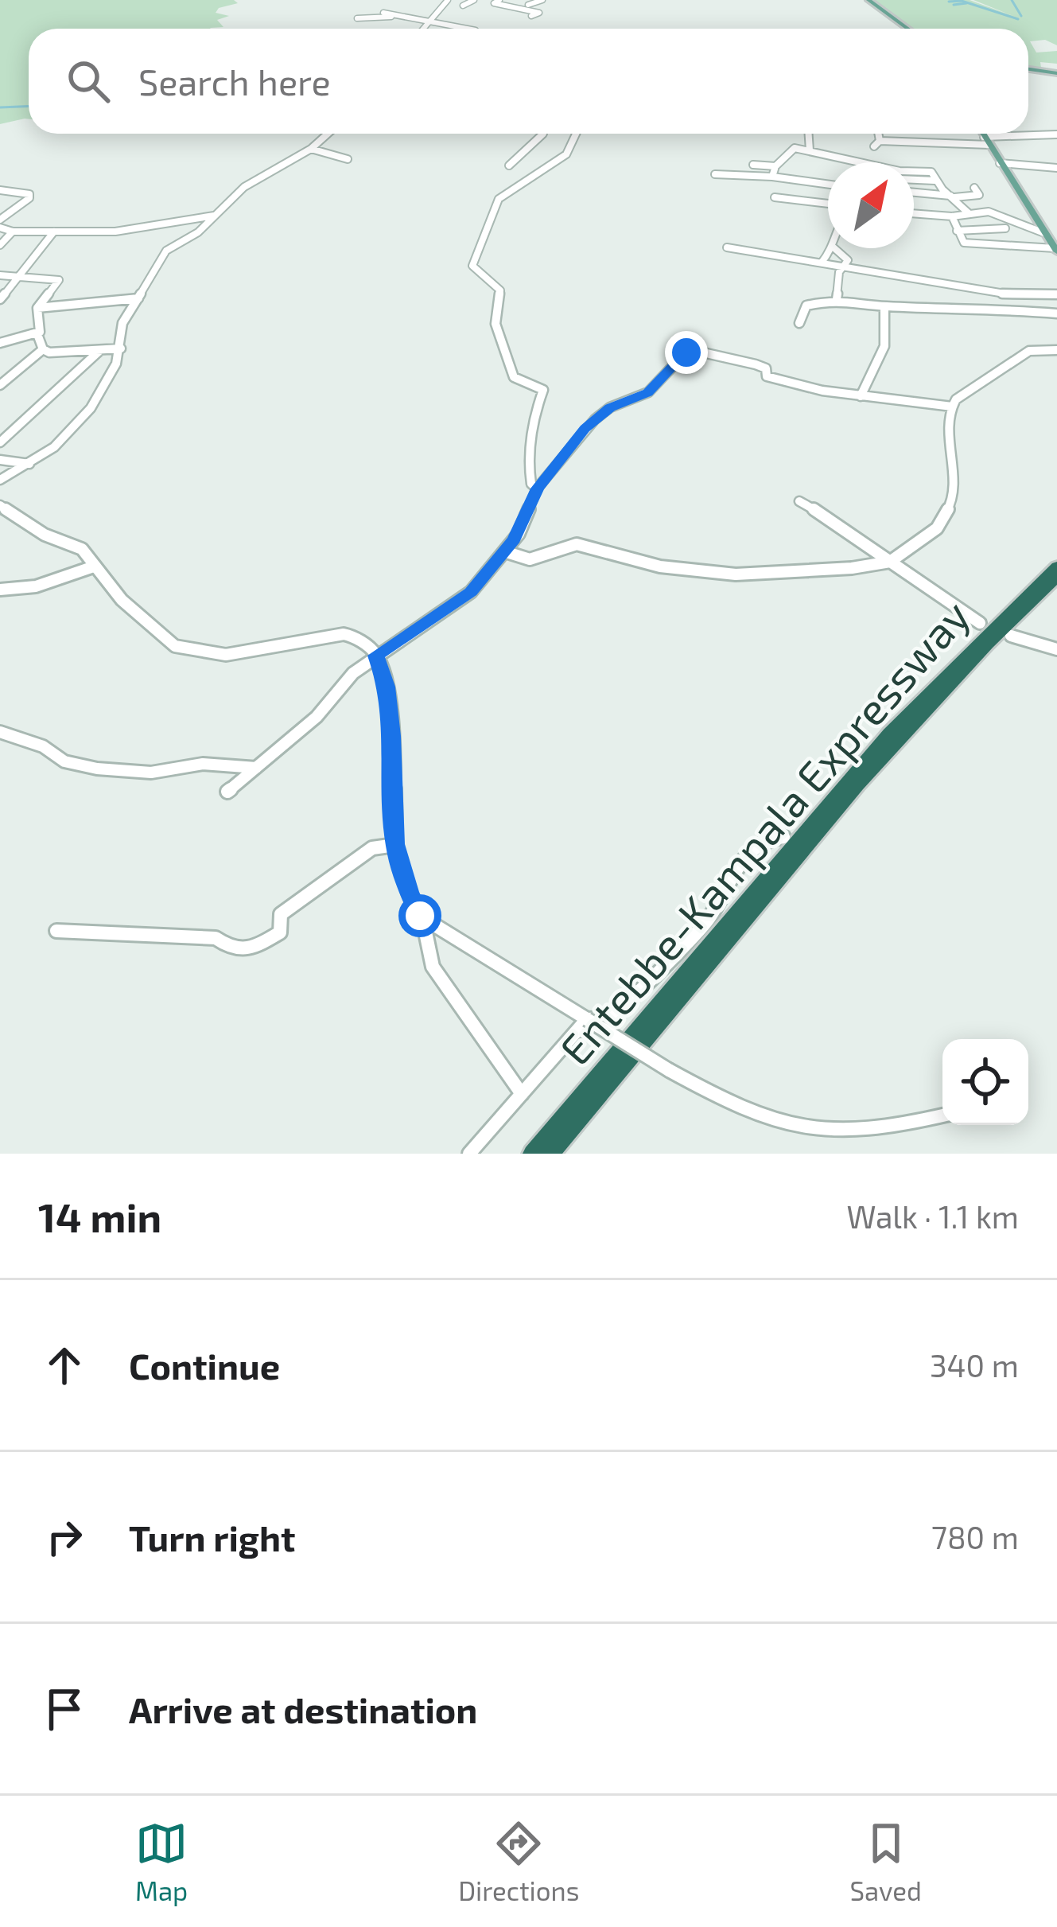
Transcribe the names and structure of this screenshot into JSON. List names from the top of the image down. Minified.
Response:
{"streets":{"highway":["Entebbe-Kampala Expressway"]},"north":"top right","page":{"search":"Search here","heading":["14 min","Walk · 1.1 km"],"list":[["Continue","340 m"],["Turn right","780 m"],"Arrive at destination"],"nav":["Map","Directions","Saved"]}}
